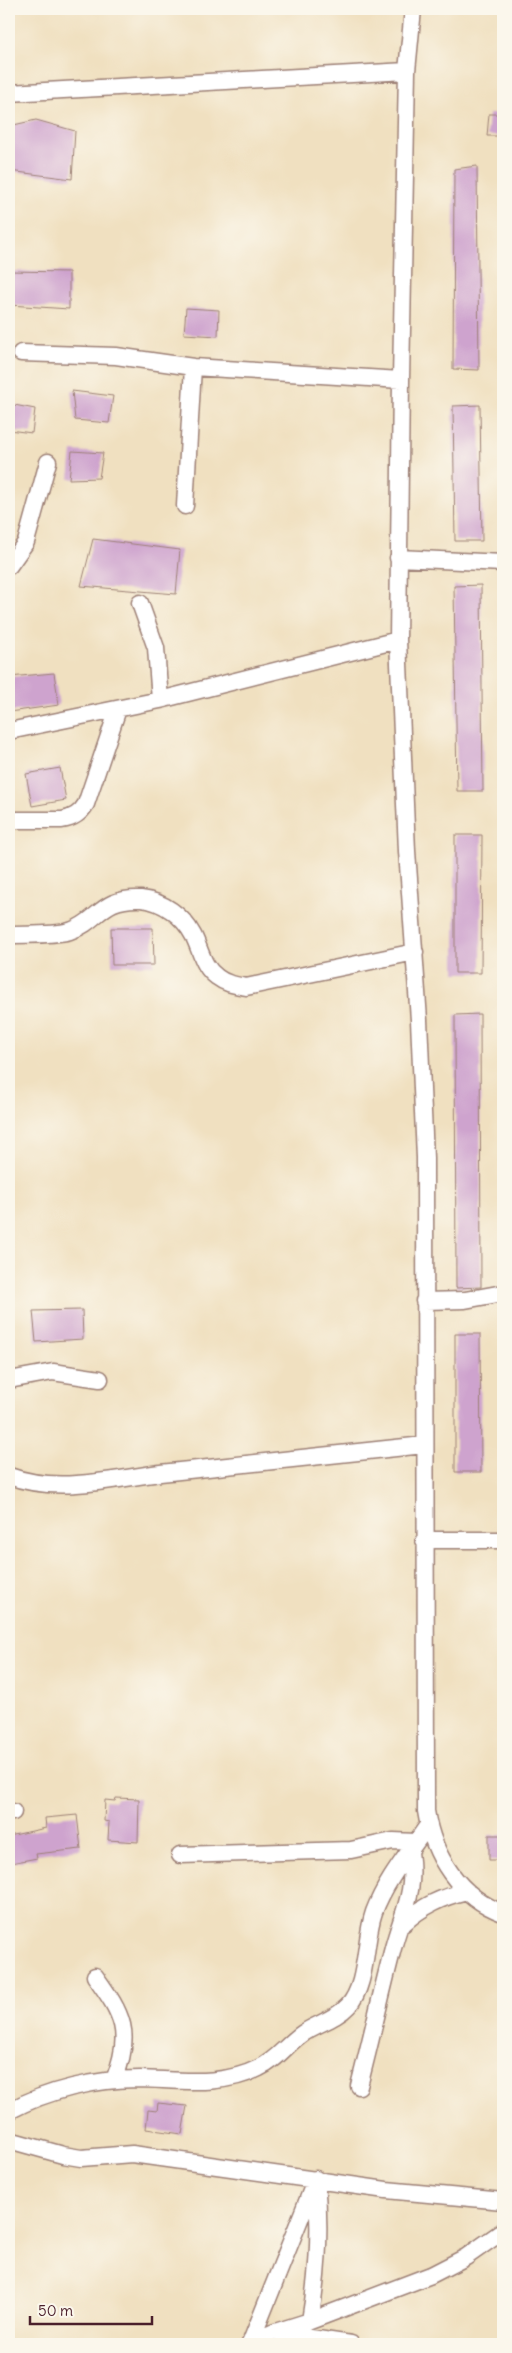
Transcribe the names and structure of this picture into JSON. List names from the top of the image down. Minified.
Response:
{"scale_bar":"50 m"}
